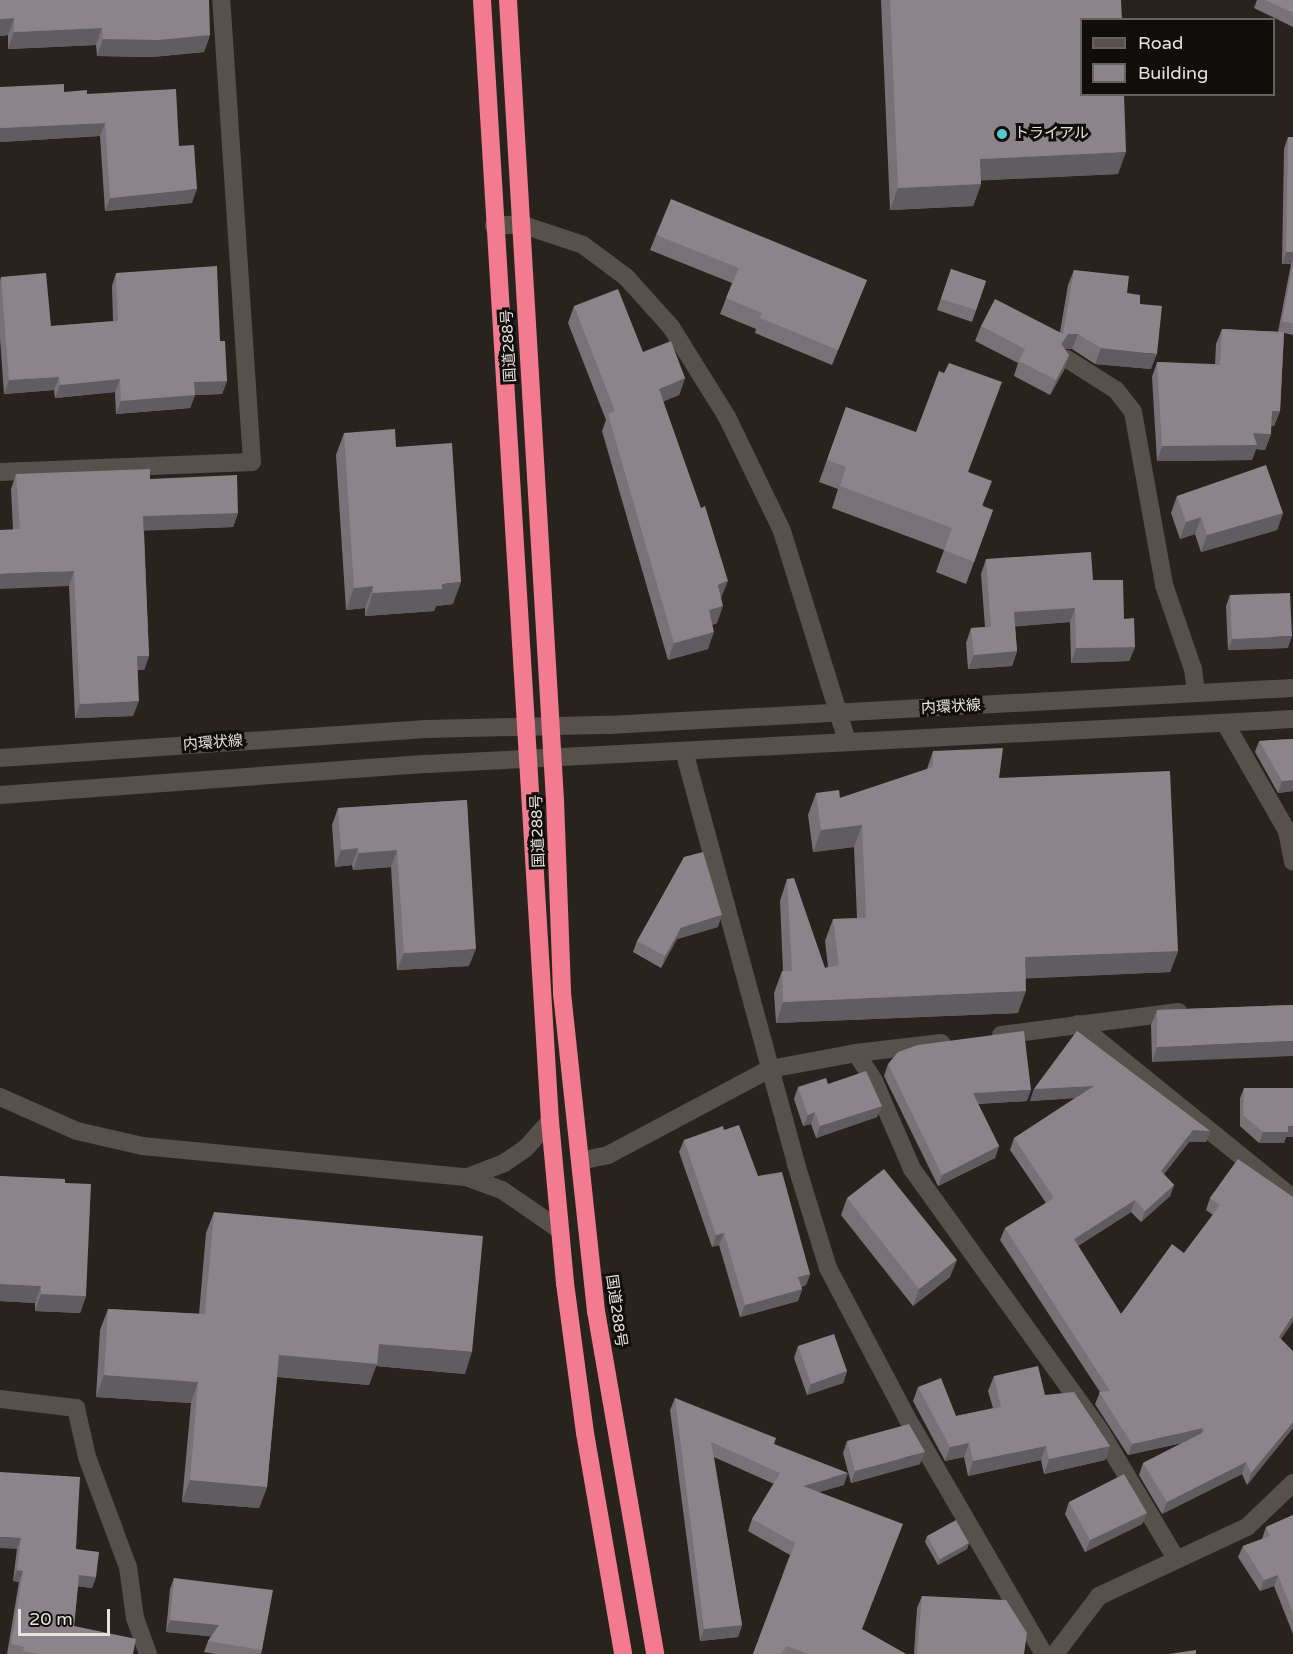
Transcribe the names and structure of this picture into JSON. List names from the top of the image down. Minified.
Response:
{"streets":{"highway":["国道288号"],"street":["内環状線"]},"places":["トライアル"],"legend":["Road","Building"],"scale_bar":"20 m"}
